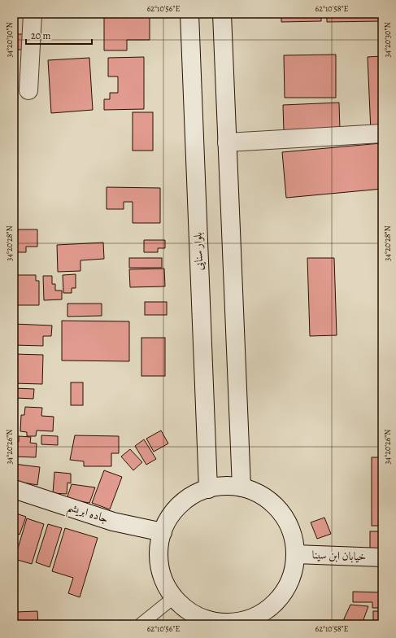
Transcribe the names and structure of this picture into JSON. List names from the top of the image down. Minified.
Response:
{"streets":{"main road":["بلوار سنایی","جاده ابریشم","خیابان ابن سینا"]},"scale_bar":"20 m","coordinates":["62°10'56\"E","62°10'58\"E","34°20'30\"N","34°20'28\"N","34°20'26\"N"]}
